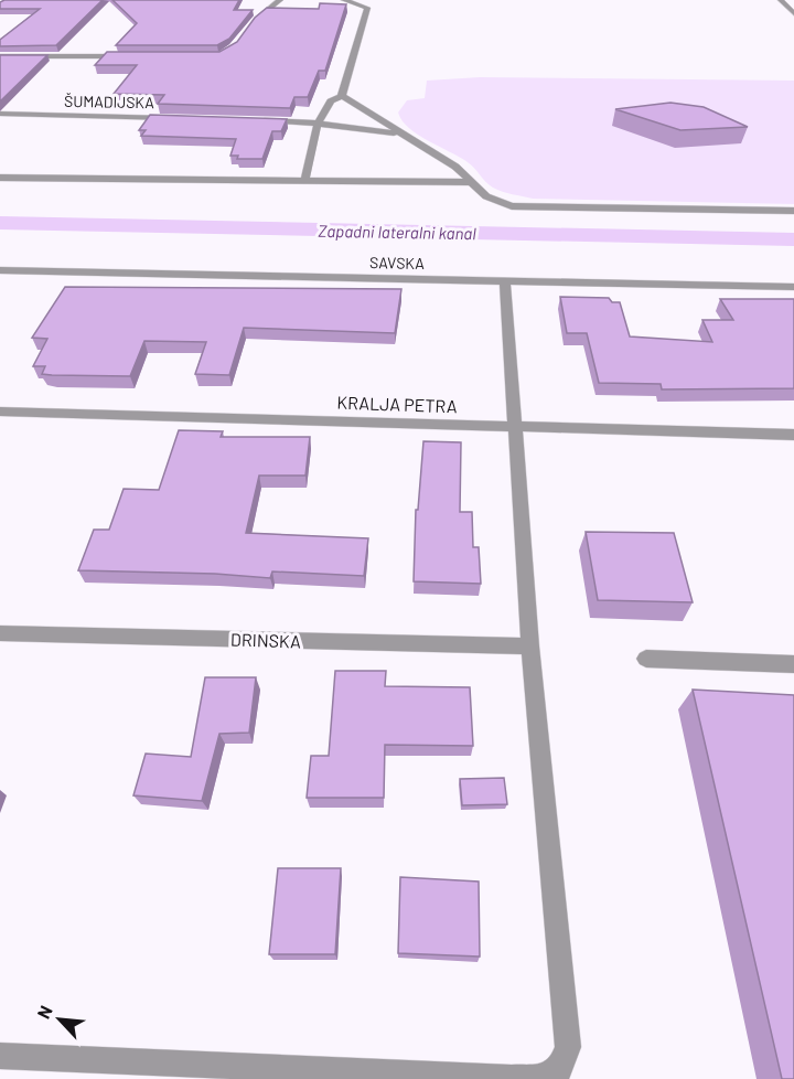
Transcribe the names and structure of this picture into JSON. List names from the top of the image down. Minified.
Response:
{"streets":{"street":["ŠUMADIJSKA","SAVSKA","KRALJA PETRA","DRINSKA"]},"water":["Zapadni lateralni kanal"],"north":"top left"}
